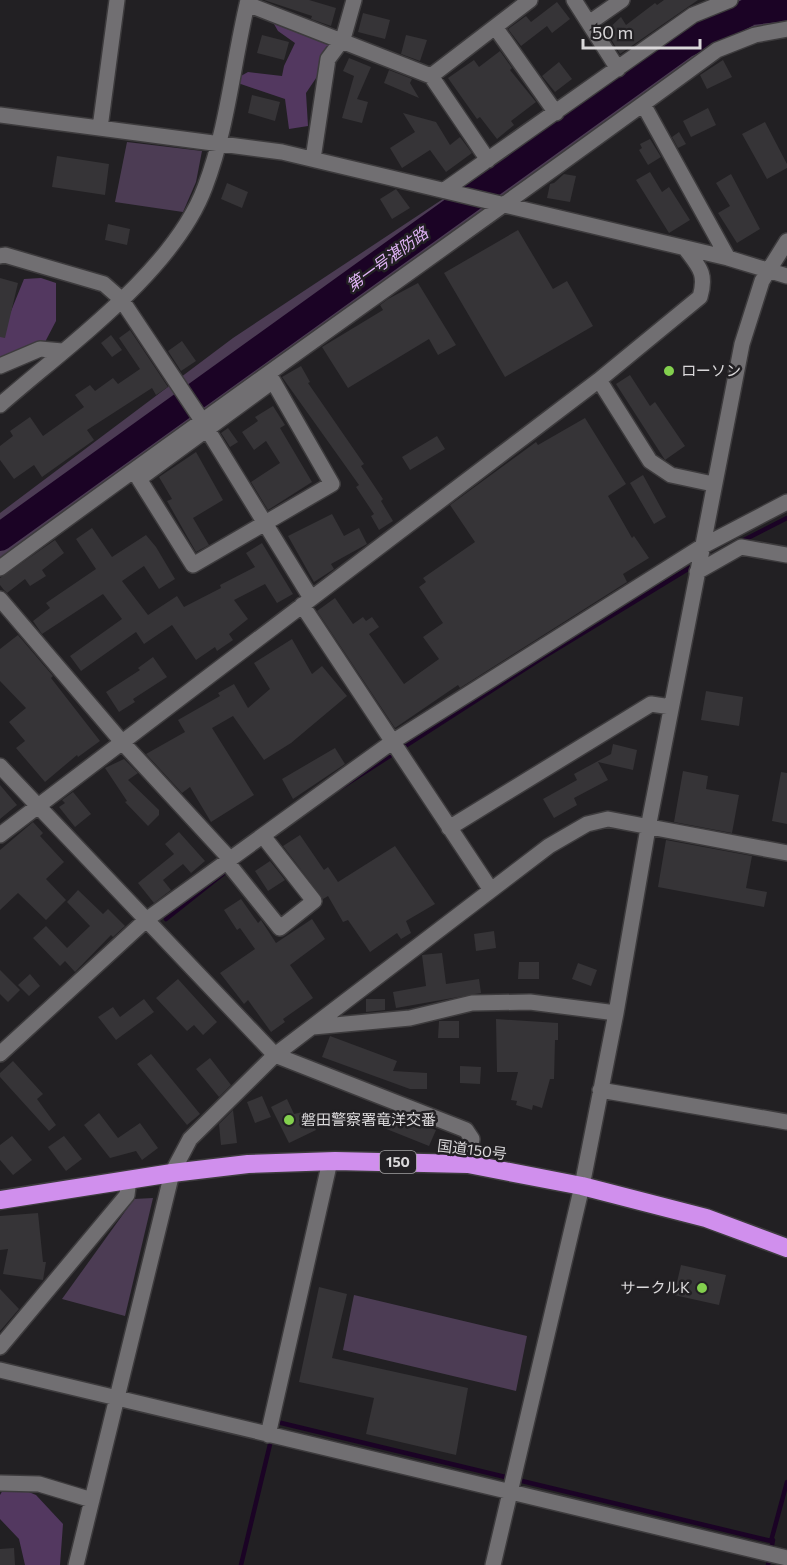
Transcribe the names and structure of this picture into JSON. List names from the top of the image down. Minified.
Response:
{"streets":{"highway":["国道150号","150"]},"water":["第一号湛防路"],"places":["ローソン","磐田警察署竜洋交番","サークルK"],"scale_bar":"50 m"}
